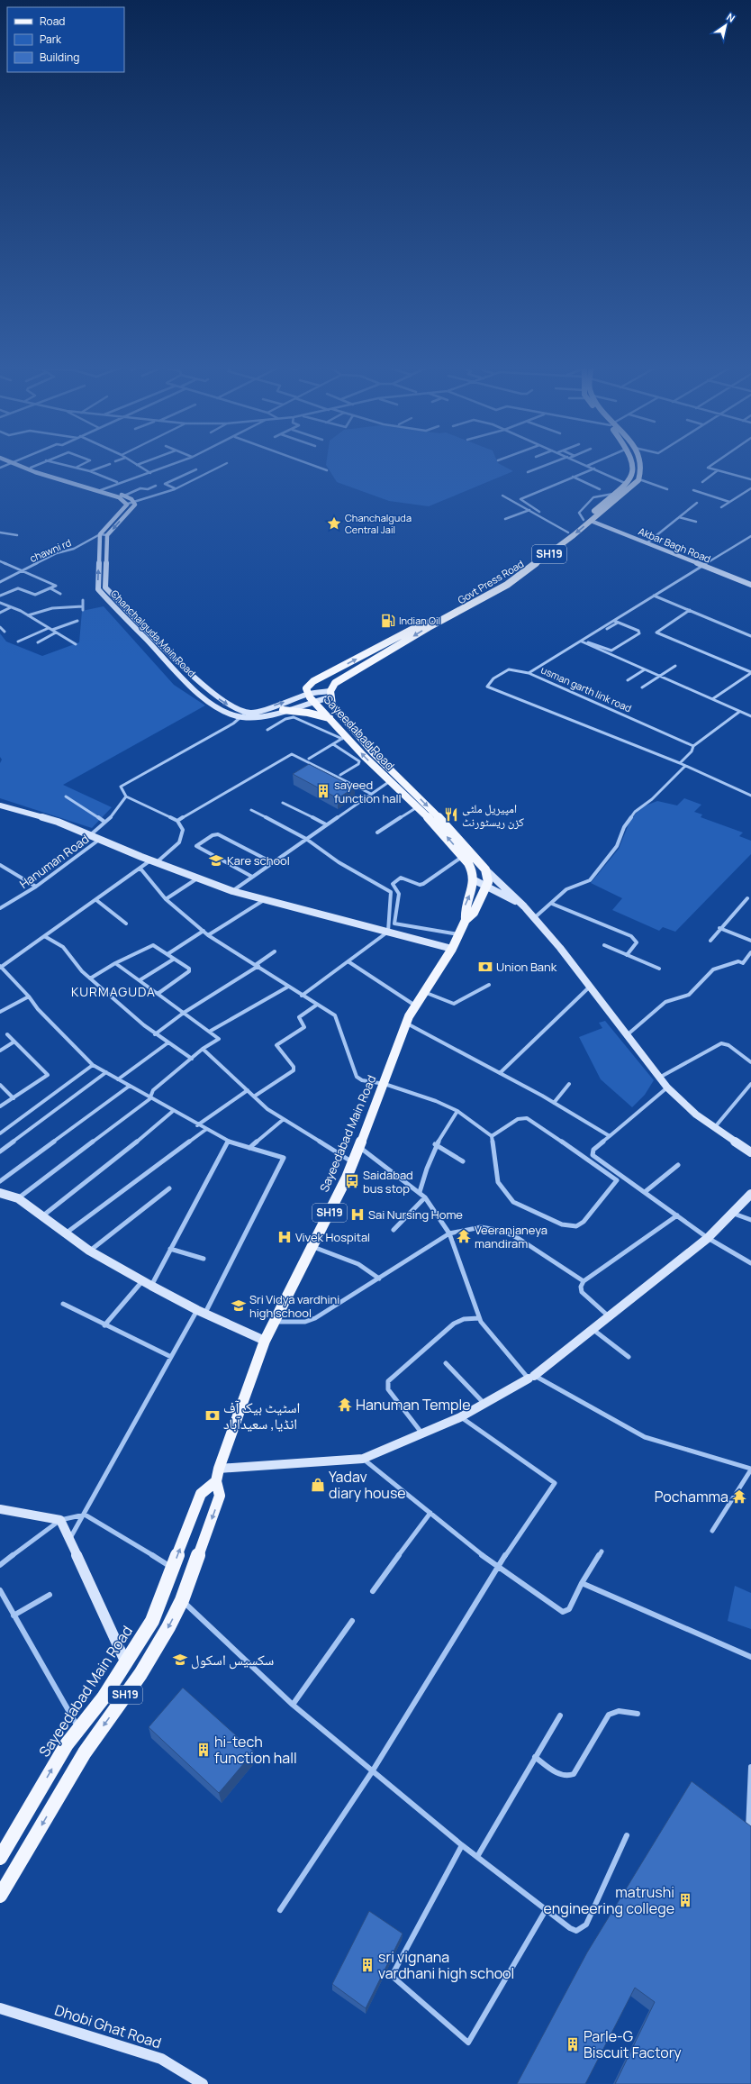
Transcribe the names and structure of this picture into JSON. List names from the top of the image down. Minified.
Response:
{"streets":{"main road":["Akbar Bagh Road","SH19","Govt Press Road","Chanchalguda Main Road","Sayeedabad Road","Sayeedabad Main Road","Dhobi Ghat Road"],"street":["chawni rd","usman garth link road","Hanuman Road"]},"crossings":[["Akbar Bagh Road","Govt Press Road"],["Akbar Bagh Road","usman garth link road"],["chawni rd","Chanchalguda Main Road"],["SH19","Govt Press Road"],["SH19","Chanchalguda Main Road"],["SH19","Sayeedabad Road"],["Govt Press Road","Chanchalguda Main Road"],["Govt Press Road","Sayeedabad Road"],["Chanchalguda Main Road","Sayeedabad Road"],["Sayeedabad Road","Sayeedabad Main Road"]],"districts":["KURMAGUDA"],"places":{"place":["Chanchalguda Central Jail"],"fuel station":["Indian Oil"],"building":["sayeed function hall","hi-tech function hall","matrushi engineering college","sri vignana vardhani high school","Parle-G Biscuit Factory"],"restaurant":["امپیریل ملٹی کزن ریسٹورنٹ"],"school or university":["Kare school","Sri Vidya vardhini high school","سکسیس اسکول"],"bank":["Union Bank","اسٹیٹ بیک آف انڈیا, سعیدآباد"],"bus stop":["Saidabad bus stop"],"hospital":["Sai Nursing Home","Vivek Hospital"],"temple":["Veeranjaneya mandiram","Hanuman Temple","Pochamma"],"shop":["Yadav diary house"]},"legend":["Road","Park","Building"],"north":"top right"}
